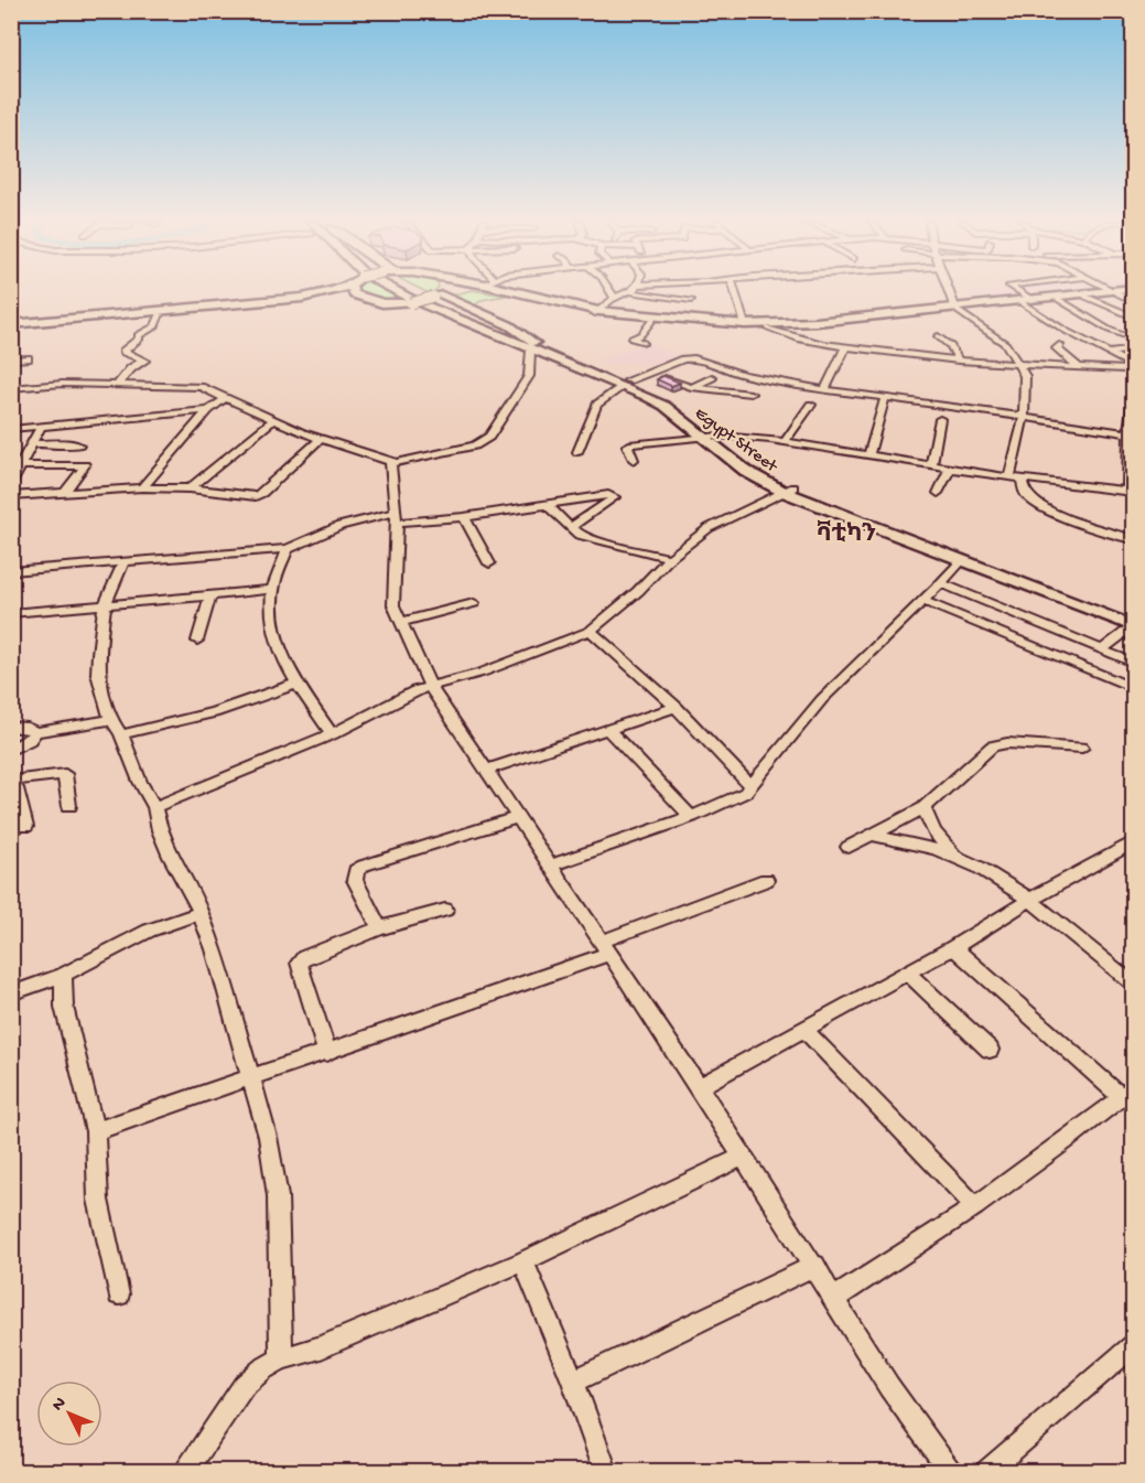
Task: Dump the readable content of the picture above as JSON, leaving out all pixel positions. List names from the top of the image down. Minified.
{"streets":{"main road":["Egypt Street"]},"districts":["ቫቲካን"],"north":"top left"}
